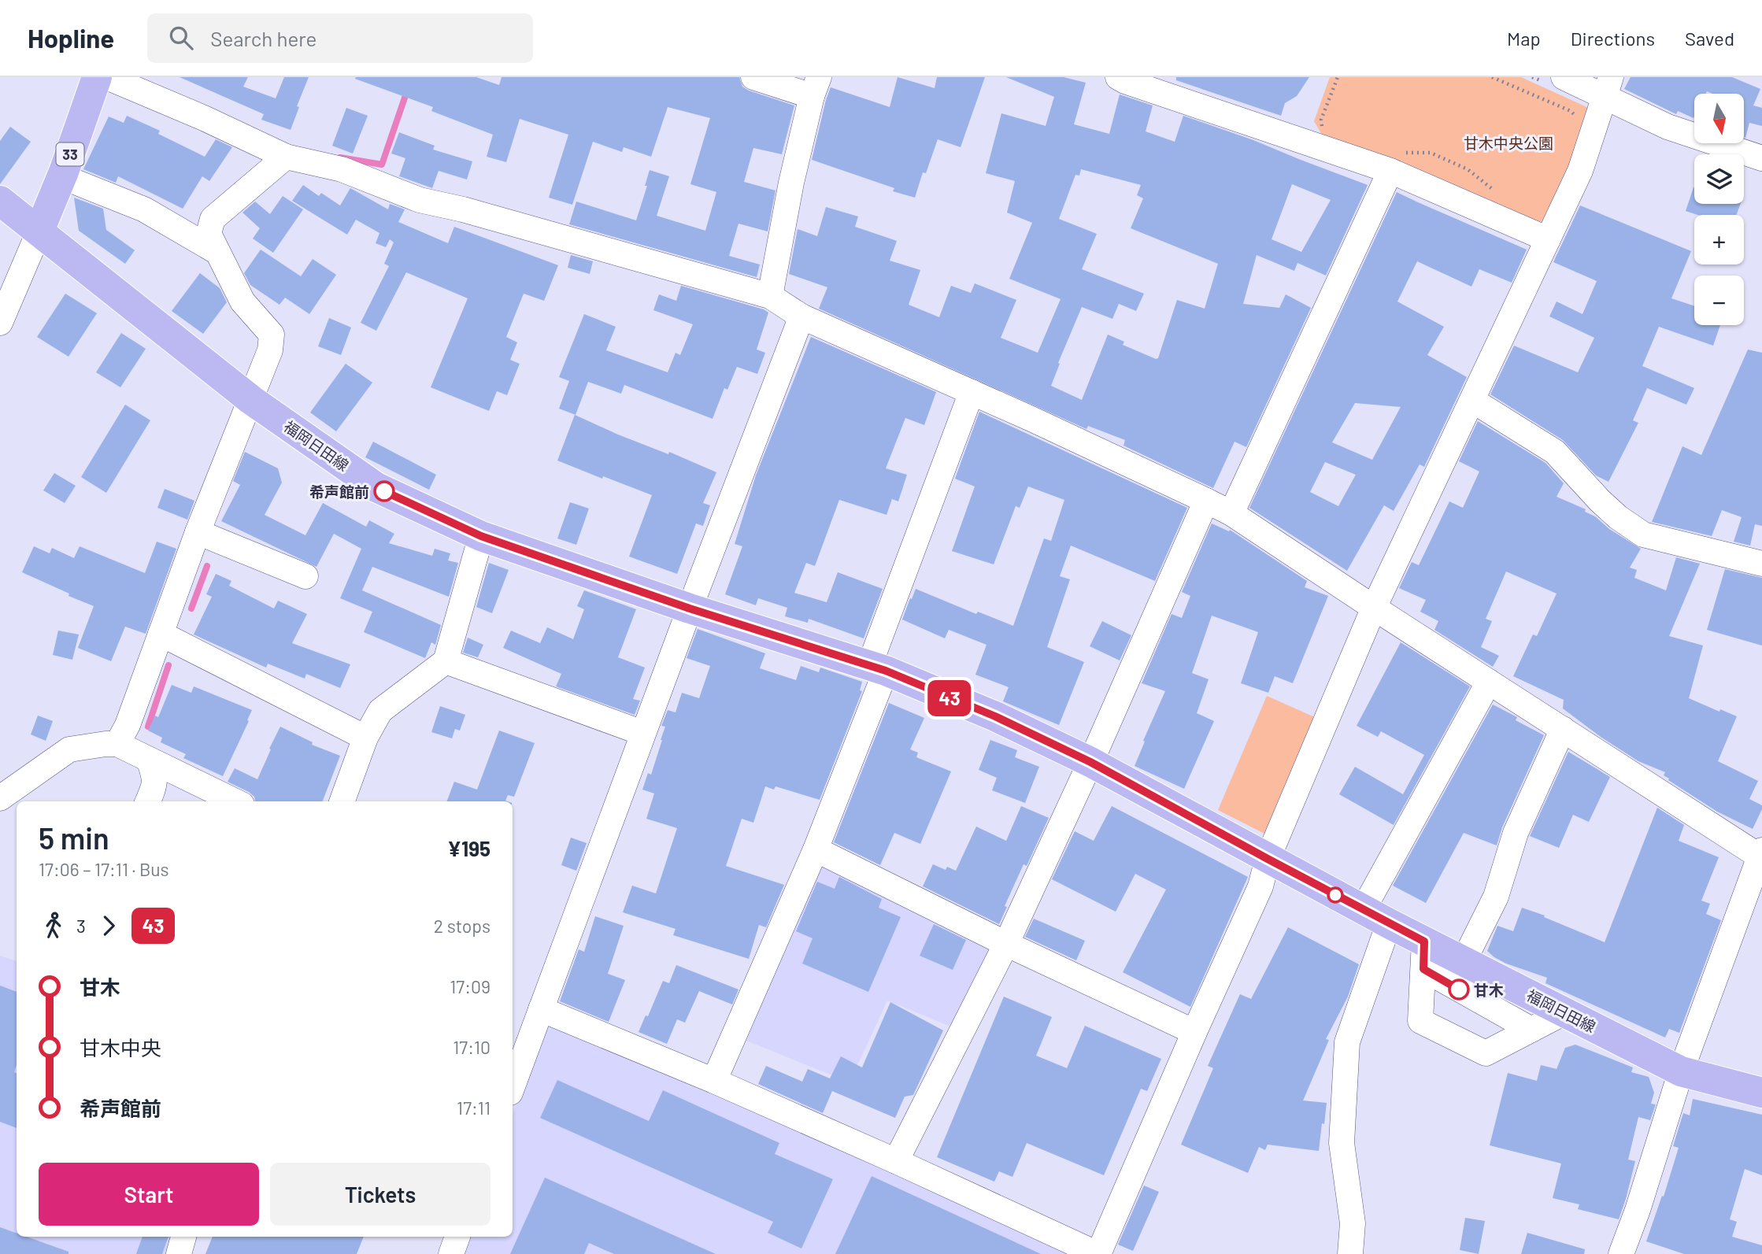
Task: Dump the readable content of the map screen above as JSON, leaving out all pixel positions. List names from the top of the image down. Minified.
{"streets":{"main road":["33","福岡日田線"]},"crossings":[["33","福岡日田線"]],"parks":["甘木中央公園"],"places":["希声館前","甘木"],"lines":["bus line 43"],"north":"bottom","page":{"header":"Hopline","search":"Search here","nav":["Map","Directions","Saved"],"on_map":"43","map_buttons":["+","−"],"heading":["5 min","17:06 – 17:11 · Bus","¥195"],"legs":["3","43","2 stops"],"list":[{"name":"甘木","value":"17:09"},{"name":"甘木中央","value":"17:10"},{"name":"希声館前","value":"17:11"}],"buttons":["Start","Tickets"]}}
